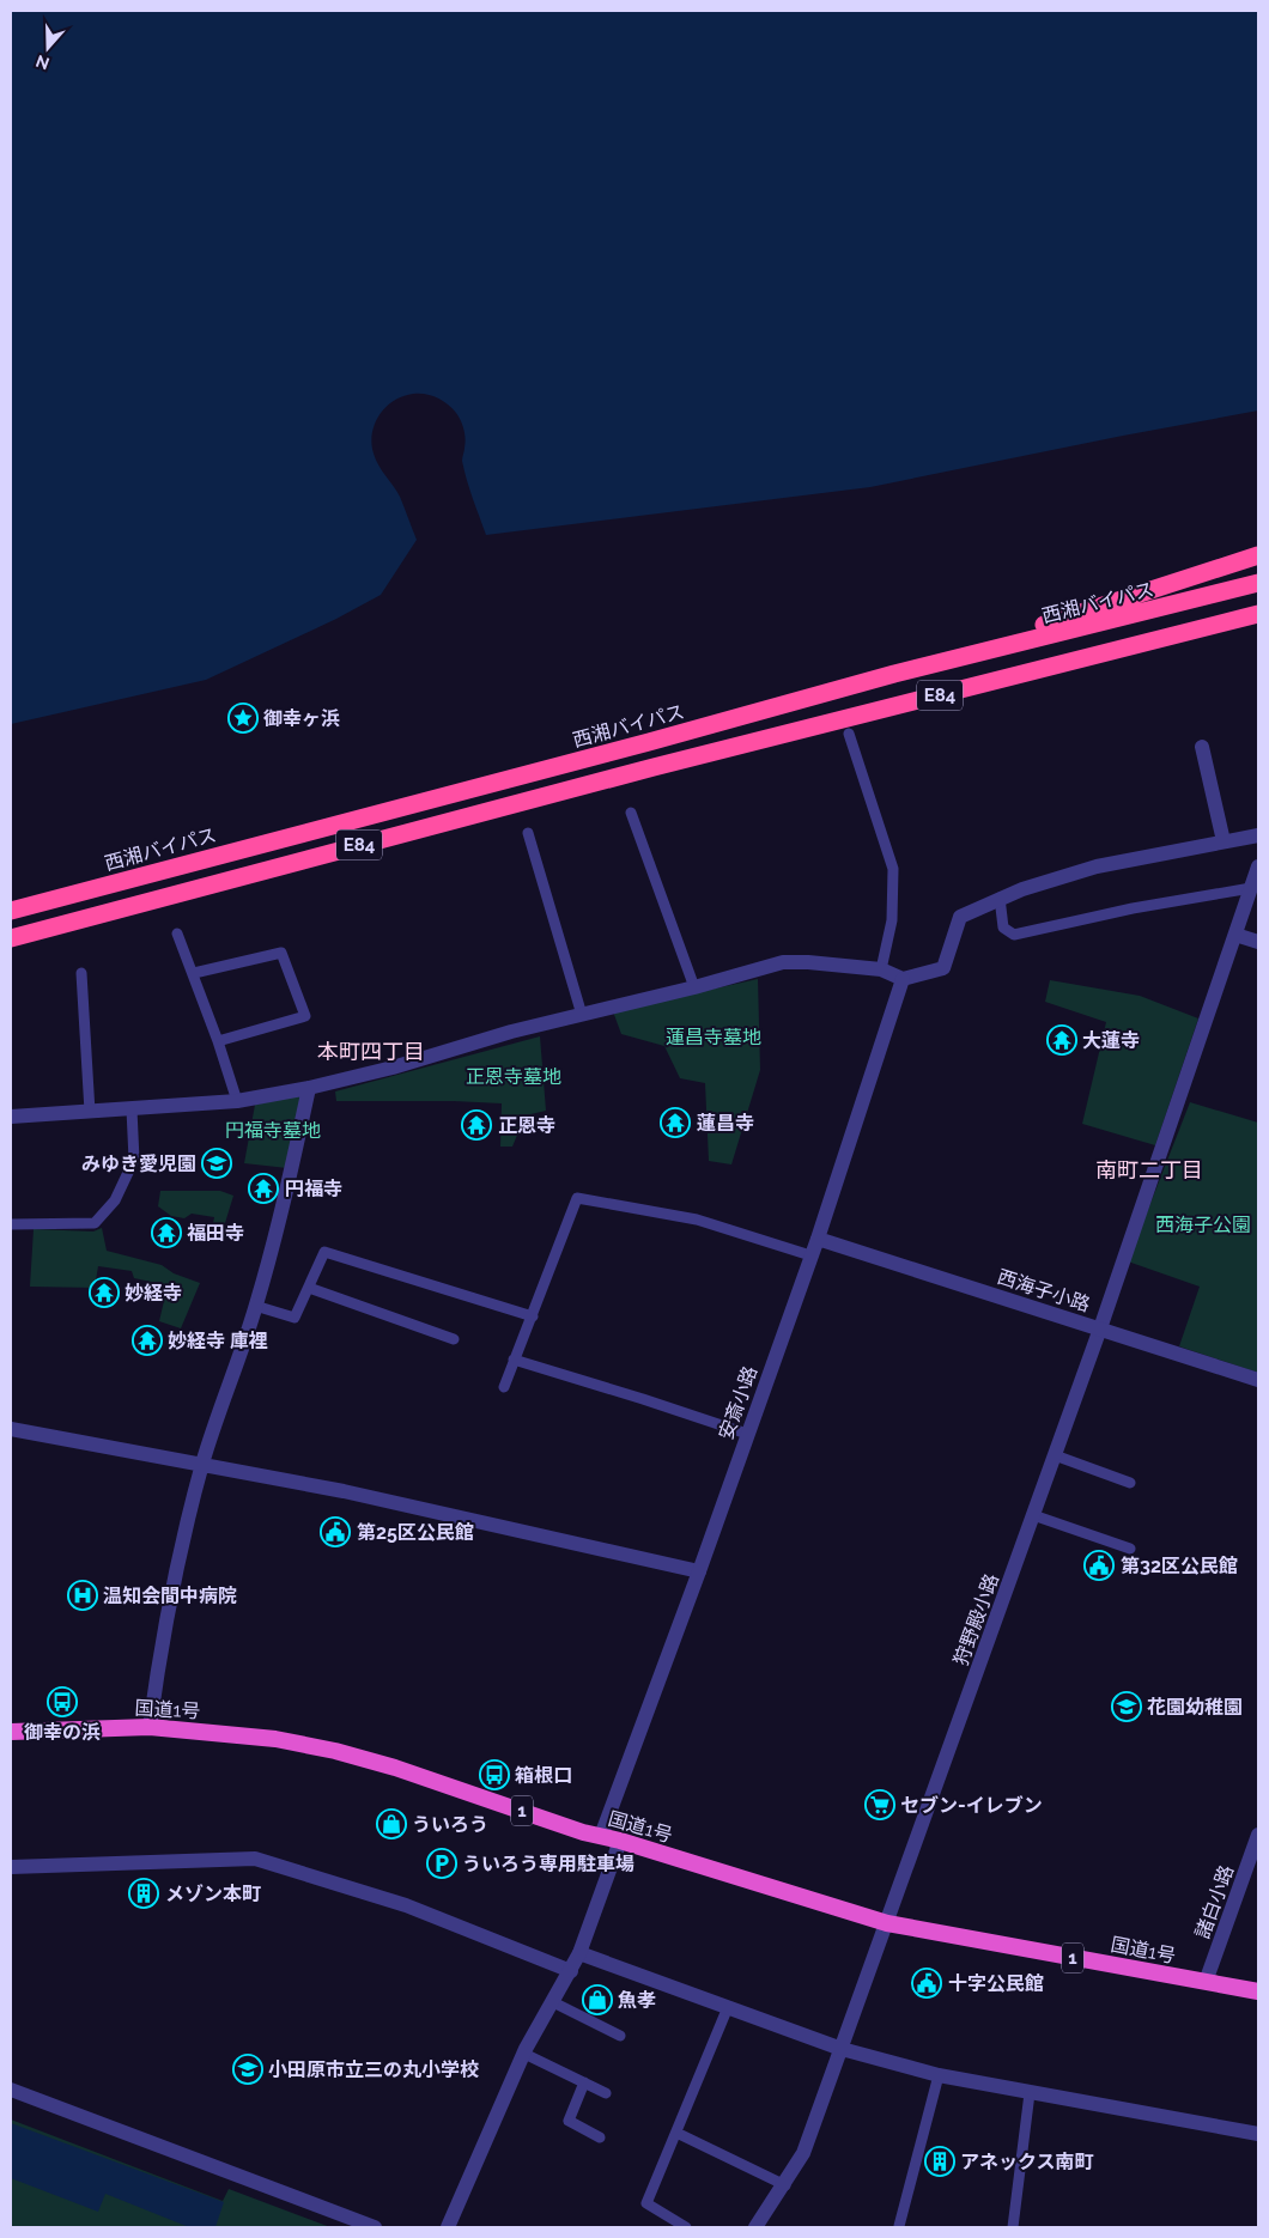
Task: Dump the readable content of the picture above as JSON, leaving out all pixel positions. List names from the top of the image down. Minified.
{"streets":{"highway":["西湘バイパス","E84","国道1号","1"],"street":["西海子小路","安斎小路","狩野殿小路","諸白小路"]},"crossings":[["西湘バイパス","E84"],["西海子小路","安斎小路"],["西海子小路","狩野殿小路"],["安斎小路","国道1号"],["狩野殿小路","国道1号"],["国道1号","諸白小路"]],"districts":["本町四丁目","南町二丁目"],"parks":["蓮昌寺墓地","正恩寺墓地","円福寺墓地","西海子公園"],"places":{"place":["御幸ヶ浜"],"temple":["大蓮寺","蓮昌寺","正恩寺","円福寺","福田寺","妙経寺","妙経寺 庫裡"],"school or university":["みゆき愛児園","花園幼稚園","小田原市立三の丸小学校"],"public building":["第25区公民館","第32区公民館","十字公民館"],"hospital":["温知会間中病院"],"bus stop":["御幸の浜","箱根口"],"supermarket":["セブン-イレブン"],"shop":["ういろう","魚孝"],"parking":["ういろう専用駐車場"],"building":["メゾン本町","アネックス南町"]},"north":"bottom"}
